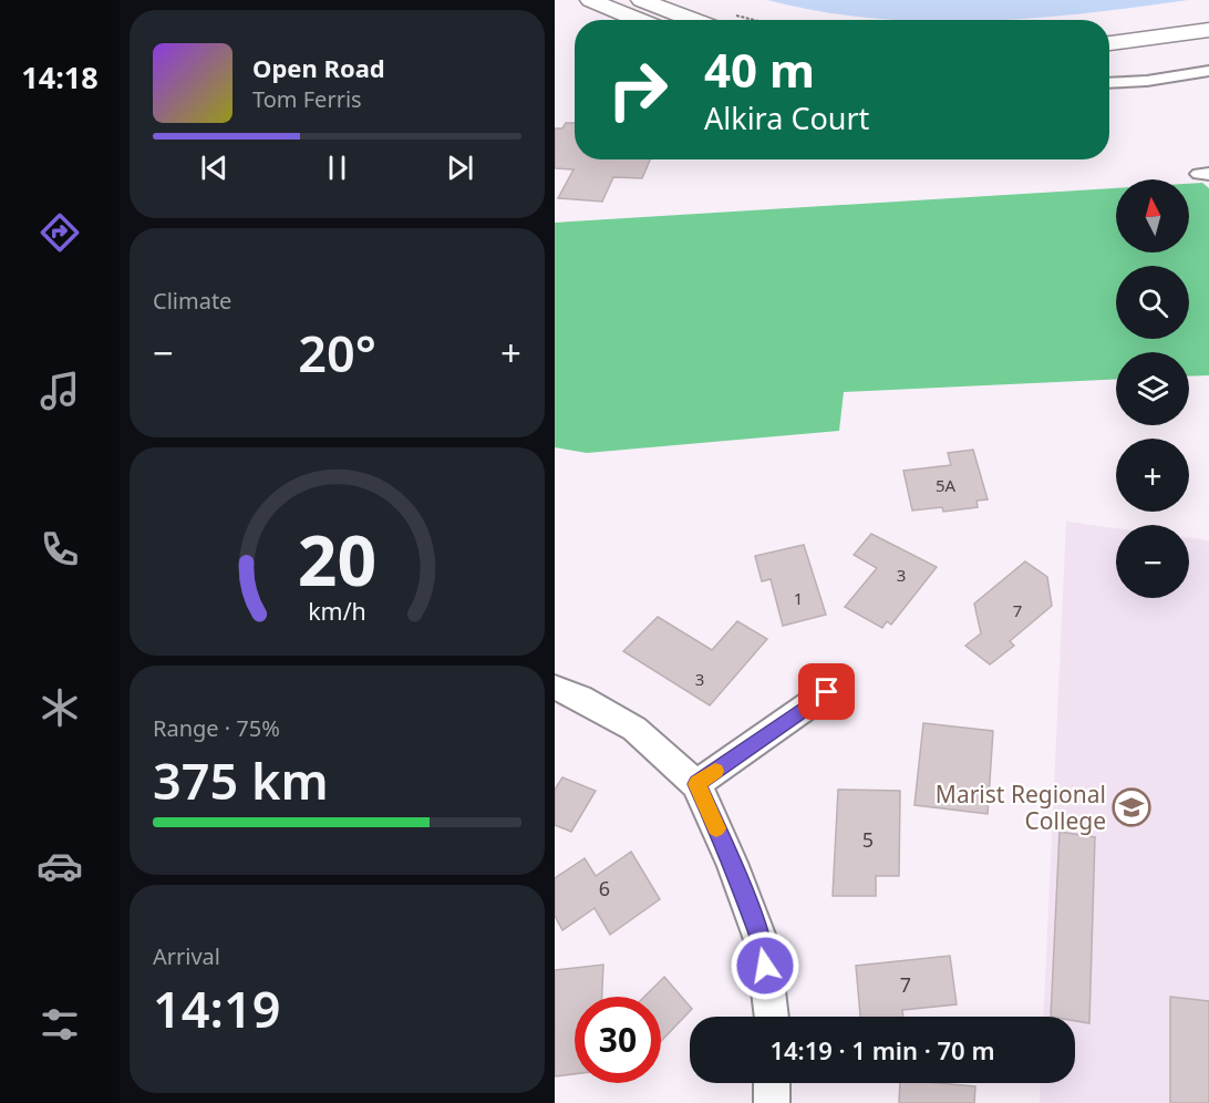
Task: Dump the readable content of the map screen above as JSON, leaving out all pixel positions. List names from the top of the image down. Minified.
{"places":{"school or university":["Marist Regional College"]},"house_numbers":["5A","3","1","7","3","5","6","7"],"north":"top","page":{"tabs":"14:18","turn":["40 m","Alkira Court"],"song":["Open Road","Tom Ferris"],"map_buttons":["+","−"],"tile":["Climate",["Range · 75%","375 km"],["Arrival","14:19"]],"heat":["−","20°","+"],"limit":"30","trip":"14:19 · 1 min · 70 m","gauge":["20","km/h"]}}
